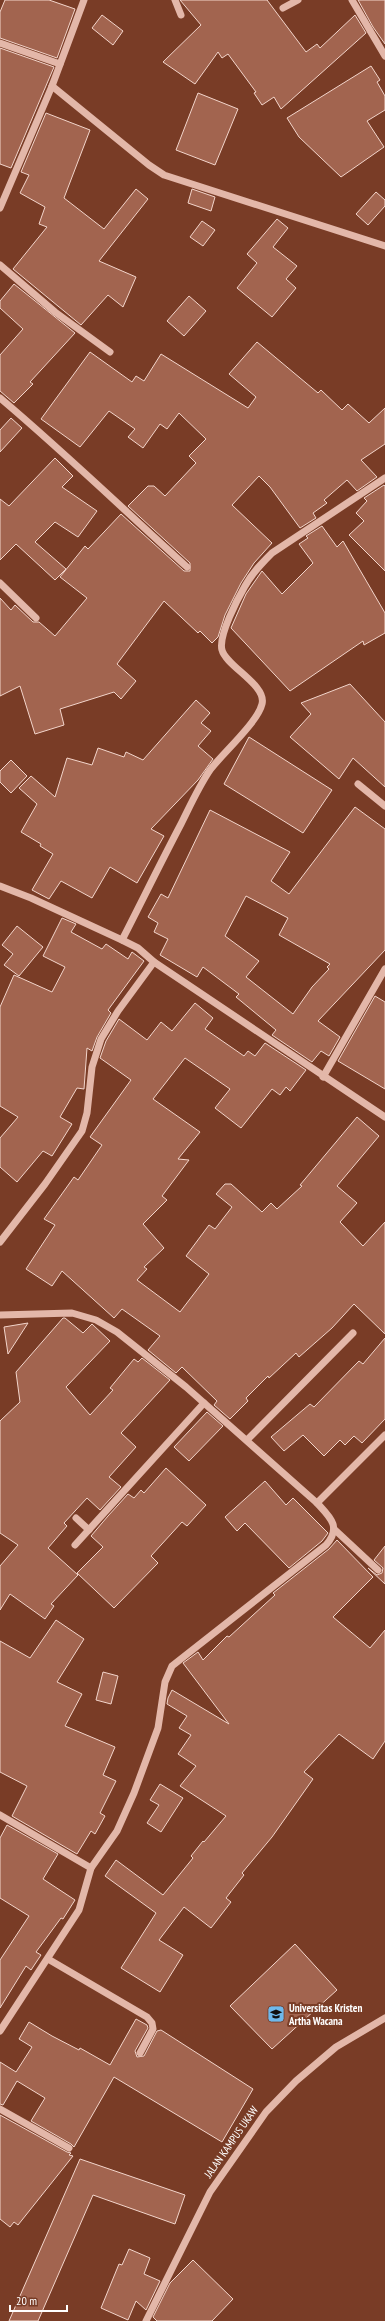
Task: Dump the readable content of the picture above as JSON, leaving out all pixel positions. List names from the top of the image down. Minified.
{"streets":{"street":["JALAN KAMPUS UKAW"]},"places":{"school or university":["Universitas Kristen Artha Wacana"]},"scale_bar":"20 m"}
